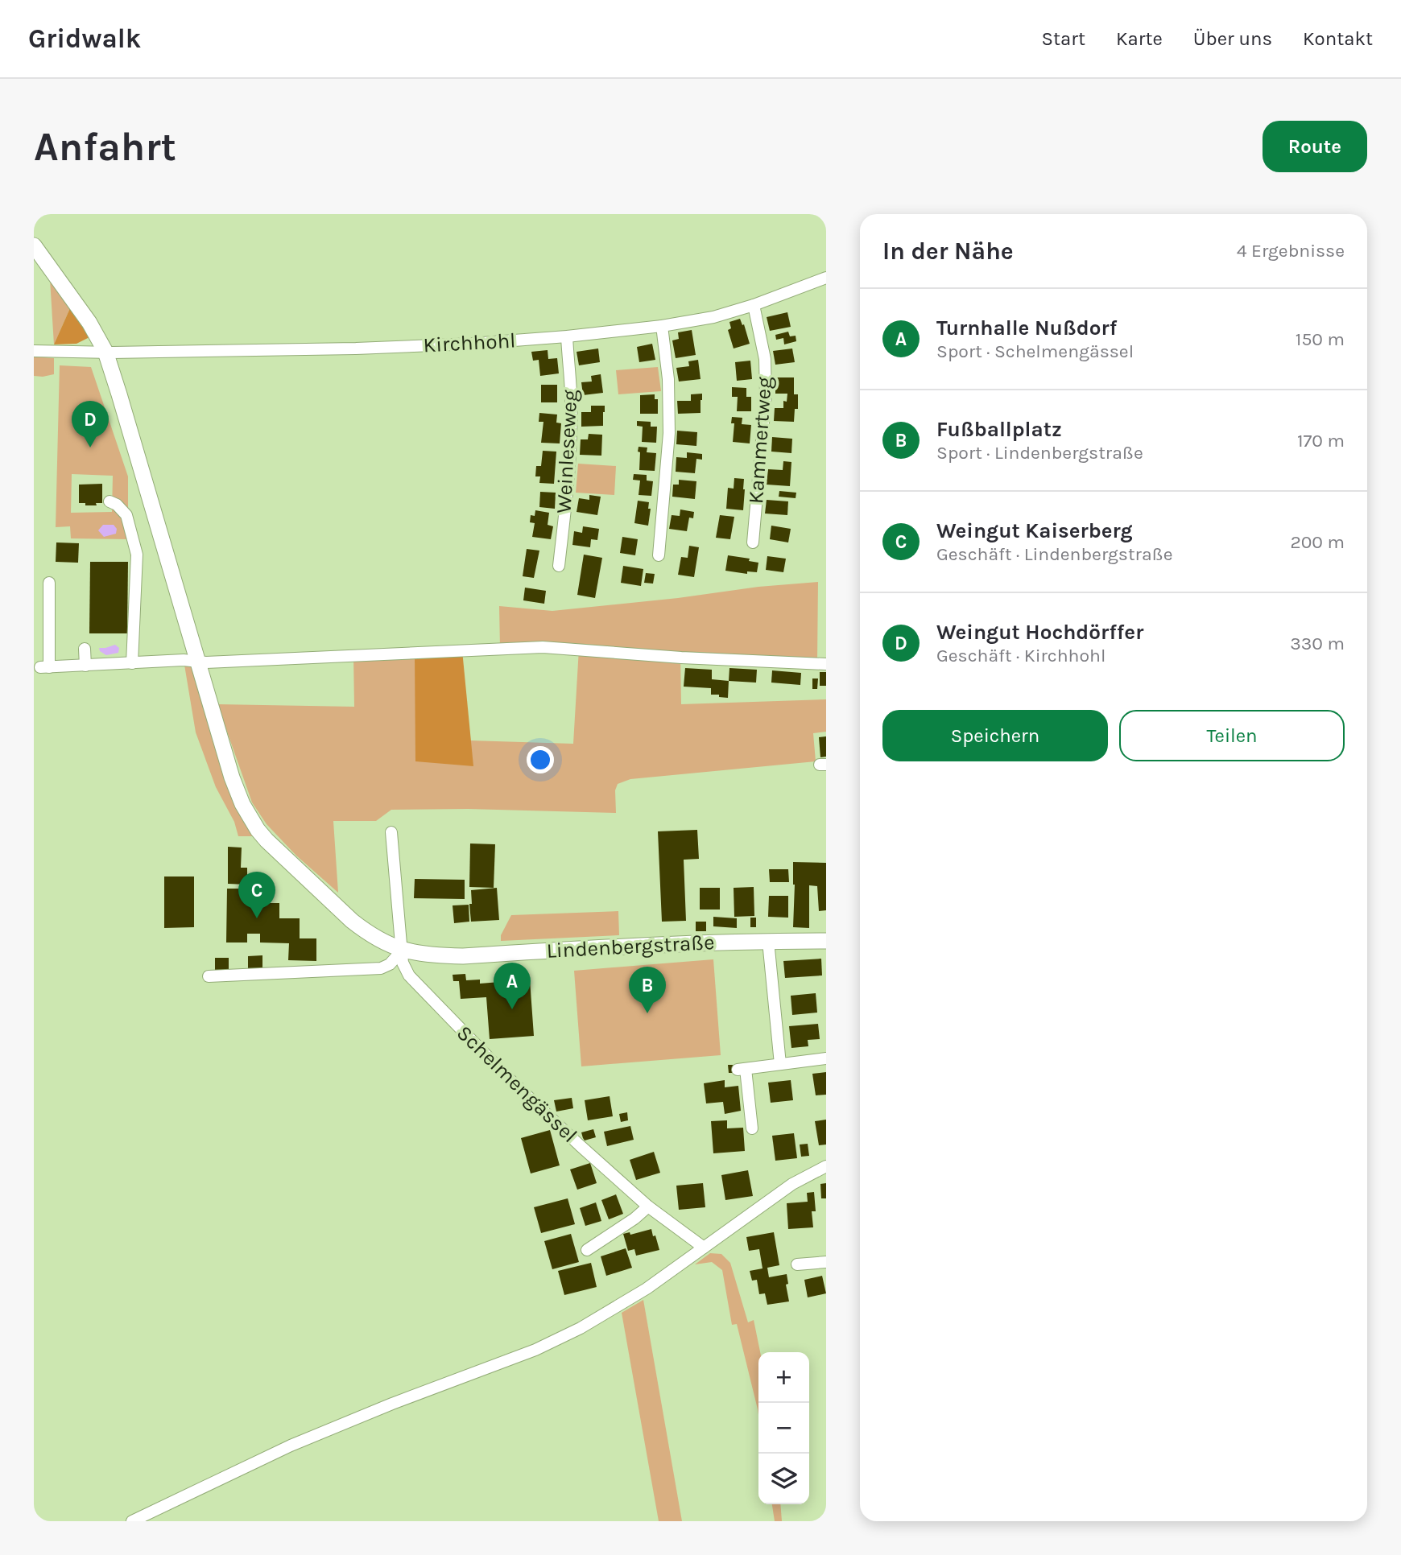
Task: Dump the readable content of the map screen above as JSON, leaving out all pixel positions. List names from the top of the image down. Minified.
{"streets":{"main road":["Lindenbergstraße"],"street":["Kirchhohl","Kammertweg","Weinleseweg","Schelmengässel"]},"crossings":[["Kirchhohl","Kammertweg"],["Kirchhohl","Weinleseweg"],["Kirchhohl","Lindenbergstraße"],["Lindenbergstraße","Schelmengässel"]],"page":{"header":"Gridwalk","nav":["Start","Karte","Über uns","Kontakt"],"buttons":["Route",["Speichern","Teilen"]],"title":"Anfahrt","heading":["In der Nähe","4 Ergebnisse"],"list":[{"mark":"A","name":"Turnhalle Nußdorf","note":"Sport · Schelmengässel","value":"150 m"},{"mark":"B","name":"Fußballplatz","note":"Sport · Lindenbergstraße","value":"170 m"},{"mark":"C","name":"Weingut Kaiserberg","note":"Geschäft · Lindenbergstraße","value":"200 m"},{"mark":"D","name":"Weingut Hochdörffer","note":"Geschäft · Kirchhohl","value":"330 m"}],"pins":["D","C","A","B"],"map_buttons":["+","−"]}}
